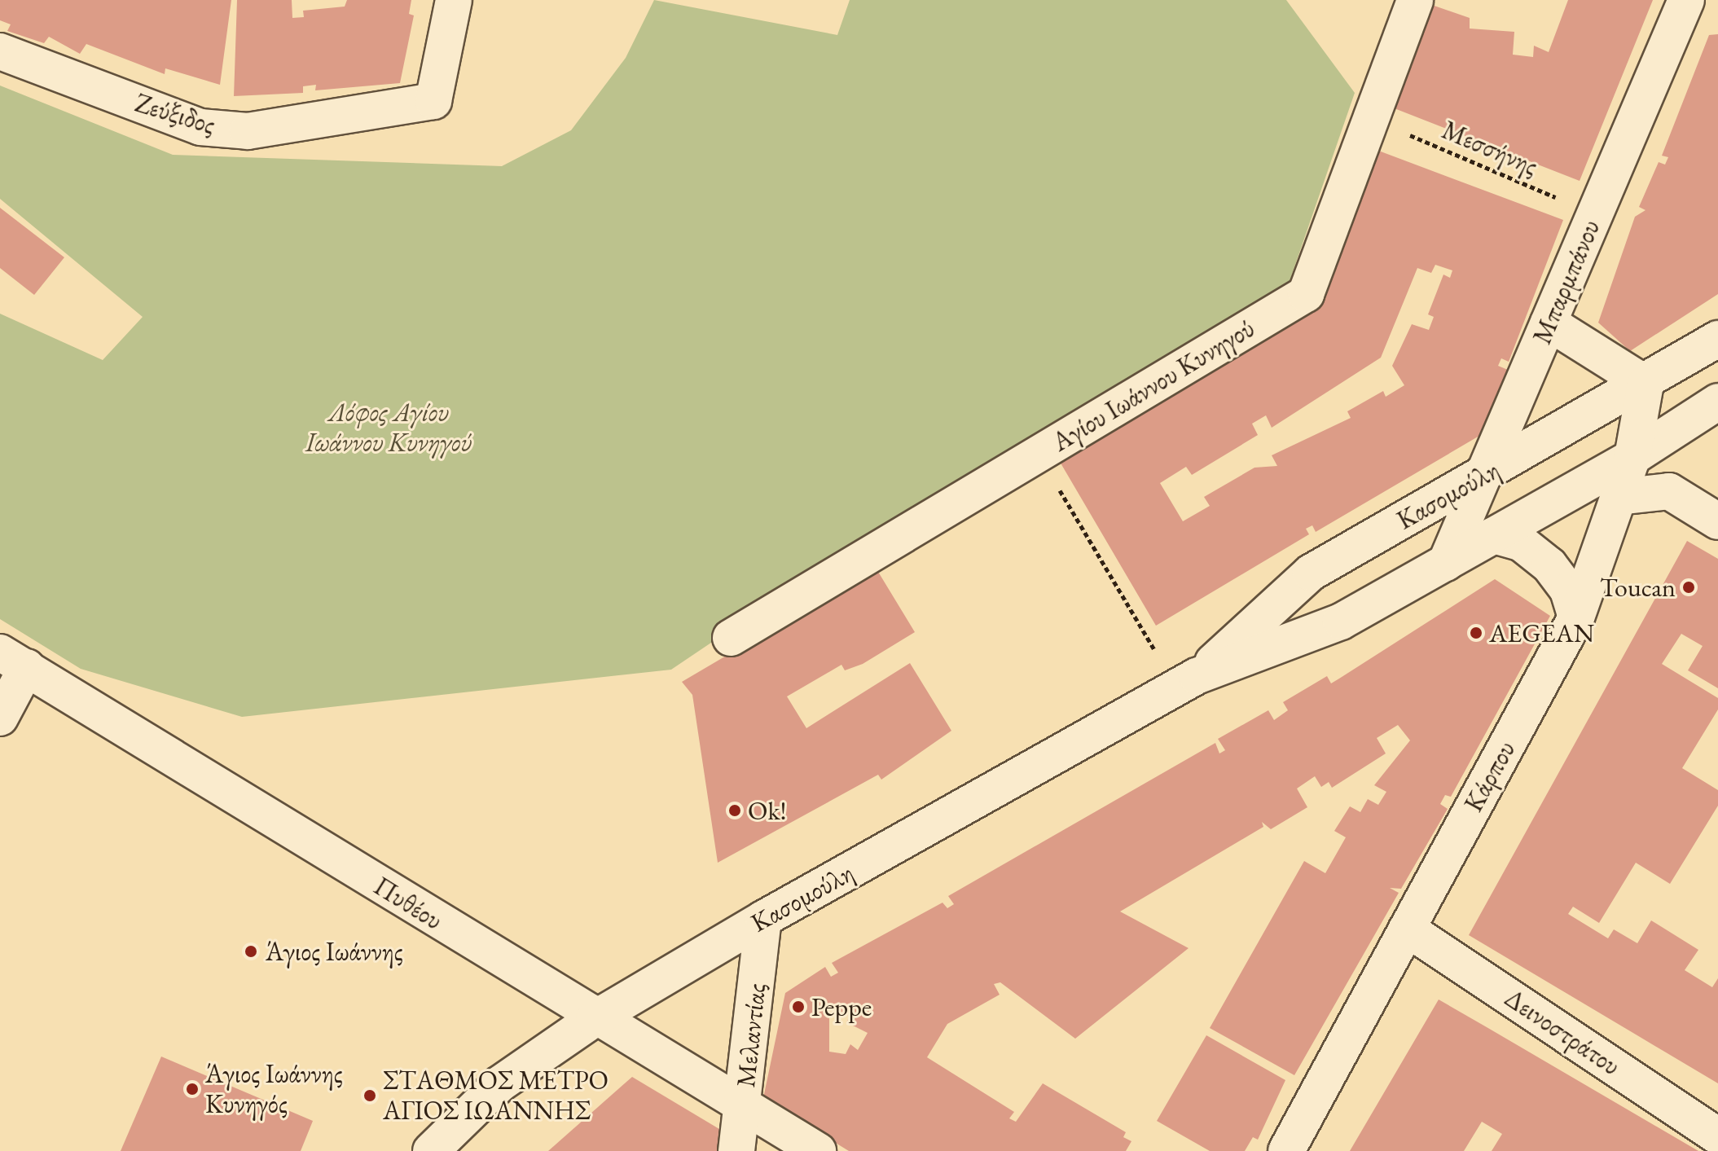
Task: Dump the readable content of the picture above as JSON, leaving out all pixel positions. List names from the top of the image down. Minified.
{"streets":{"street":["Ζεύξιδος","Μπαρμπάνου","Αγίου Ιωάννου Κυνηγού","Κασομούλη","Κάρπου","Πυθέου","Δεινοστράτου","Μελαντίας"],"path":["Μεσσήνης"]},"crossings":[["Μεσσήνης","Μπαρμπάνου"],["Μεσσήνης","Αγίου Ιωάννου Κυνηγού"],["Μπαρμπάνου","Κασομούλη"],["Κασομούλη","Κάρπου"],["Κασομούλη","Πυθέου"],["Κασομούλη","Μελαντίας"],["Κάρπου","Δεινοστράτου"],["Πυθέου","Μελαντίας"]],"parks":["Λόφος Αγίου Ιωάννου Κυνηγού"],"places":["Toucan","AEGEAN","Ok!","Άγιος Ιωάννης","Peppe","Άγιος Ιωάννης Κυνηγός","ΣΤΑΘΜΟΣ ΜΕΤΡΟ ΑΓΙΟΣ ΙΩΑΝΝΗΣ"]}
